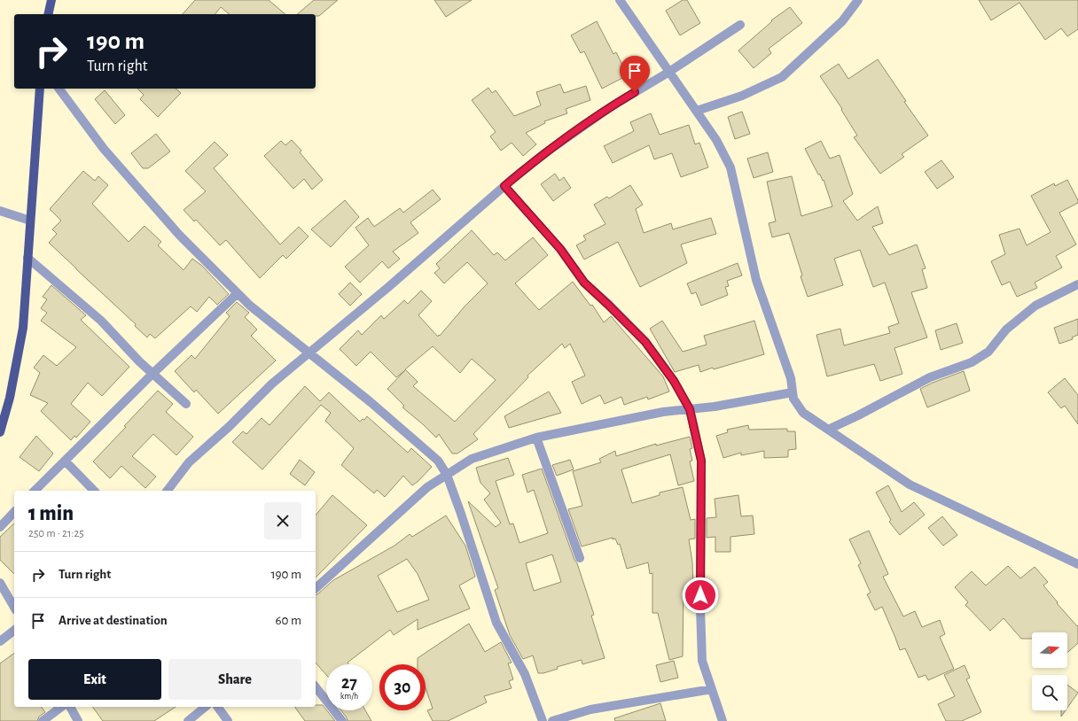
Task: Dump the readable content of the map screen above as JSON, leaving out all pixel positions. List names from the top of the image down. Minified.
{"north":"right","page":{"turn":["190 m","Turn right"],"heading":["1 min","250 m · 21:25"],"list":[{"name":"Turn right","value":"190 m"},{"name":"Arrive at destination","value":"60 m"}],"buttons":["Exit","Share"],"speed":"27 km/h","limit":"30"}}
